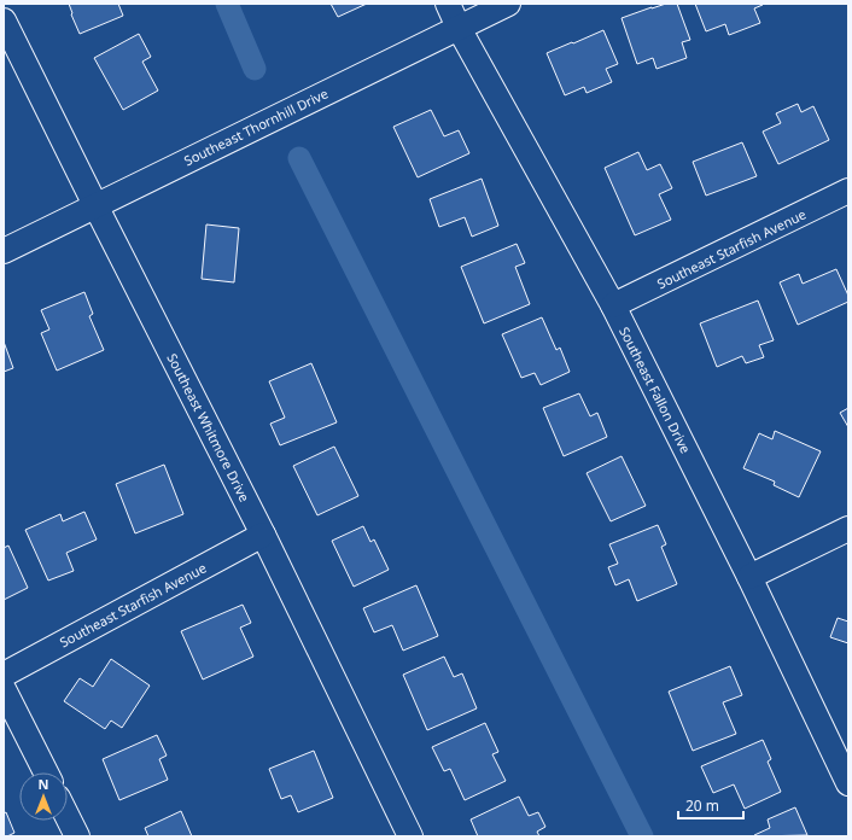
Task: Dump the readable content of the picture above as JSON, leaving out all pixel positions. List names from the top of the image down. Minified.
{"streets":{"street":["Southeast Thornhill Drive","Southeast Starfish Avenue","Southeast Fallon Drive","Southeast Whitmore Drive"]},"crossings":[["Southeast Thornhill Drive","Southeast Fallon Drive"],["Southeast Thornhill Drive","Southeast Whitmore Drive"],["Southeast Starfish Avenue","Southeast Fallon Drive"],["Southeast Starfish Avenue","Southeast Whitmore Drive"]],"scale_bar":"20 m","north":"top"}
